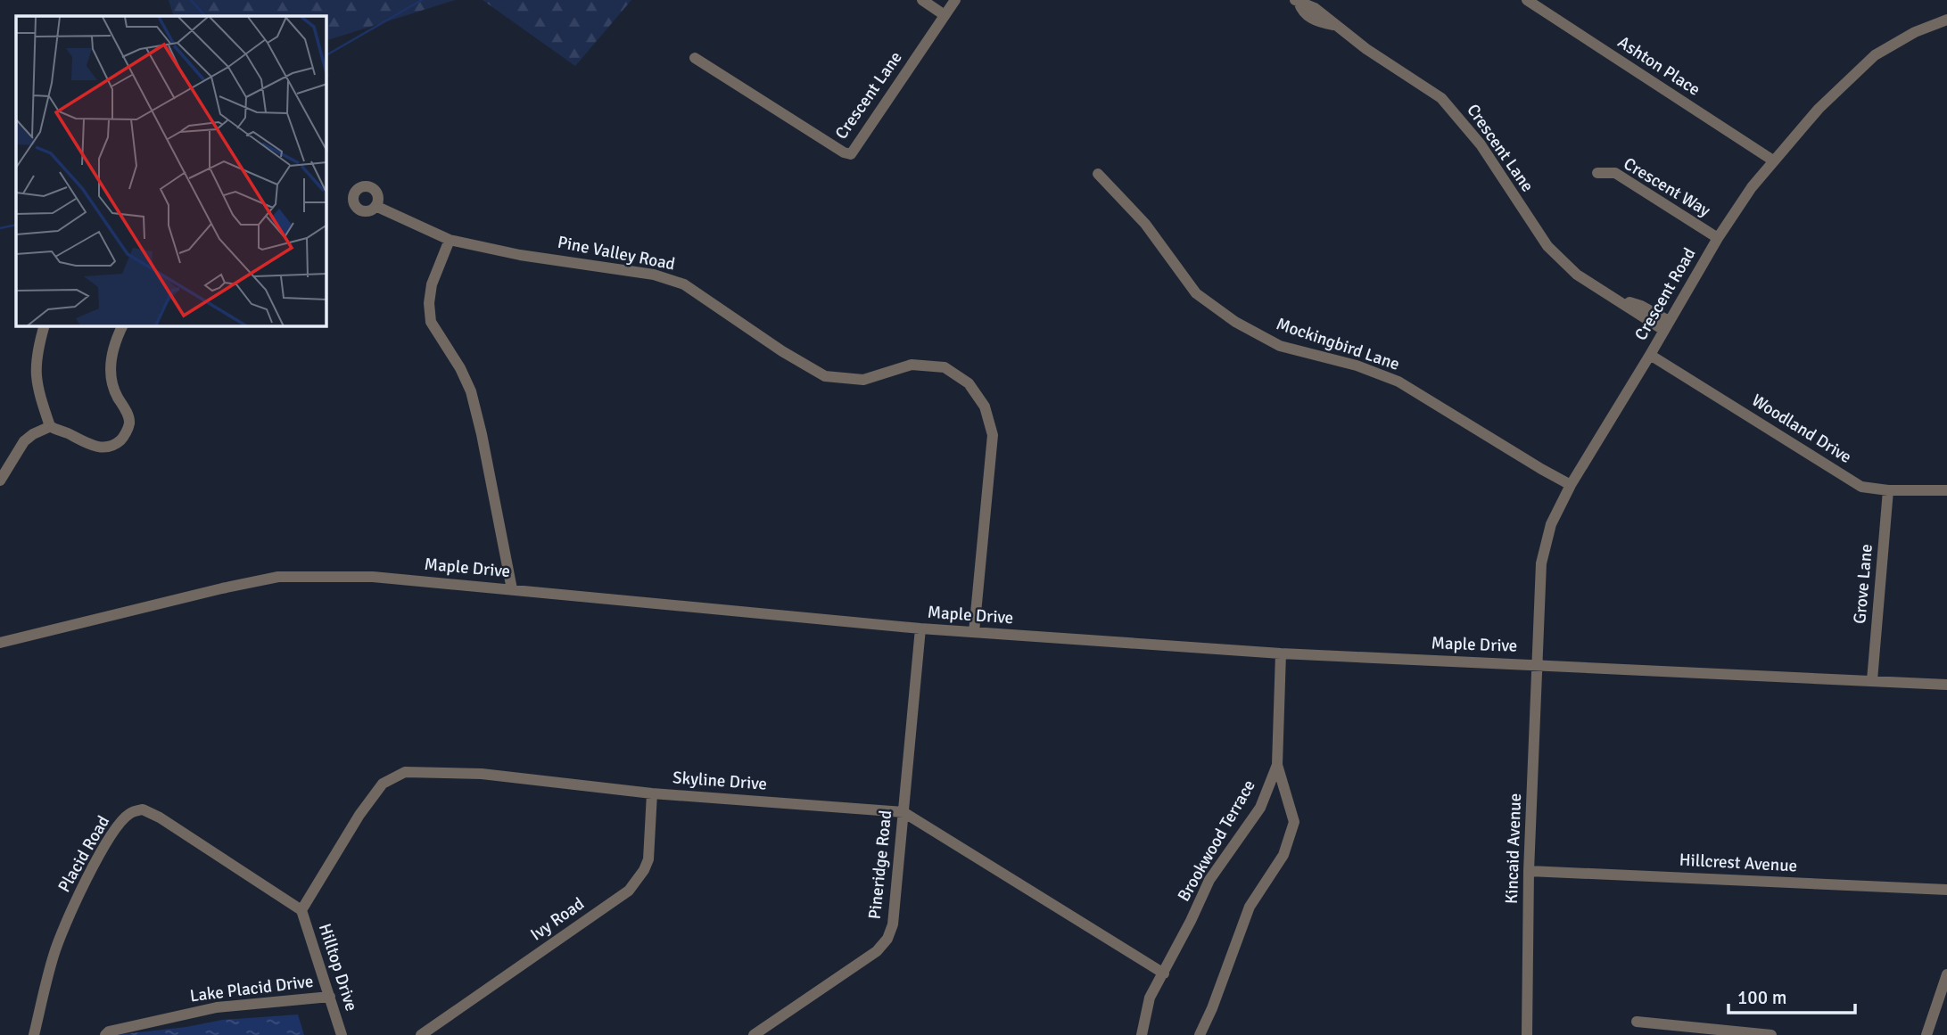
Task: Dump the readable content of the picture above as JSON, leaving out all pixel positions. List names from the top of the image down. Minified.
{"streets":{"street":["Ashton Place","Crescent Lane","Crescent Way","Pine Valley Road","Crescent Road","Mockingbird Lane","Woodland Drive","Maple Drive","Grove Lane","Skyline Drive","Brookwood Terrace","Kincaid Avenue","Placid Road","Hillcrest Avenue","Pineridge Road","Ivy Road","Hilltop Drive","Lake Placid Drive"]},"crossings":[["Ashton Place","Crescent Road"],["Crescent Lane","Crescent Road"],["Crescent Way","Crescent Road"],["Pine Valley Road","Maple Drive"],["Crescent Road","Mockingbird Lane"],["Crescent Road","Woodland Drive"],["Crescent Road","Maple Drive"],["Crescent Road","Kincaid Avenue"],["Woodland Drive","Grove Lane"],["Maple Drive","Grove Lane"],["Maple Drive","Brookwood Terrace"],["Maple Drive","Kincaid Avenue"],["Maple Drive","Pineridge Road"],["Skyline Drive","Brookwood Terrace"],["Skyline Drive","Placid Road"],["Skyline Drive","Pineridge Road"],["Skyline Drive","Ivy Road"],["Skyline Drive","Hilltop Drive"],["Kincaid Avenue","Hillcrest Avenue"],["Placid Road","Hilltop Drive"],["Hilltop Drive","Lake Placid Drive"]],"scale_bar":"100 m"}
